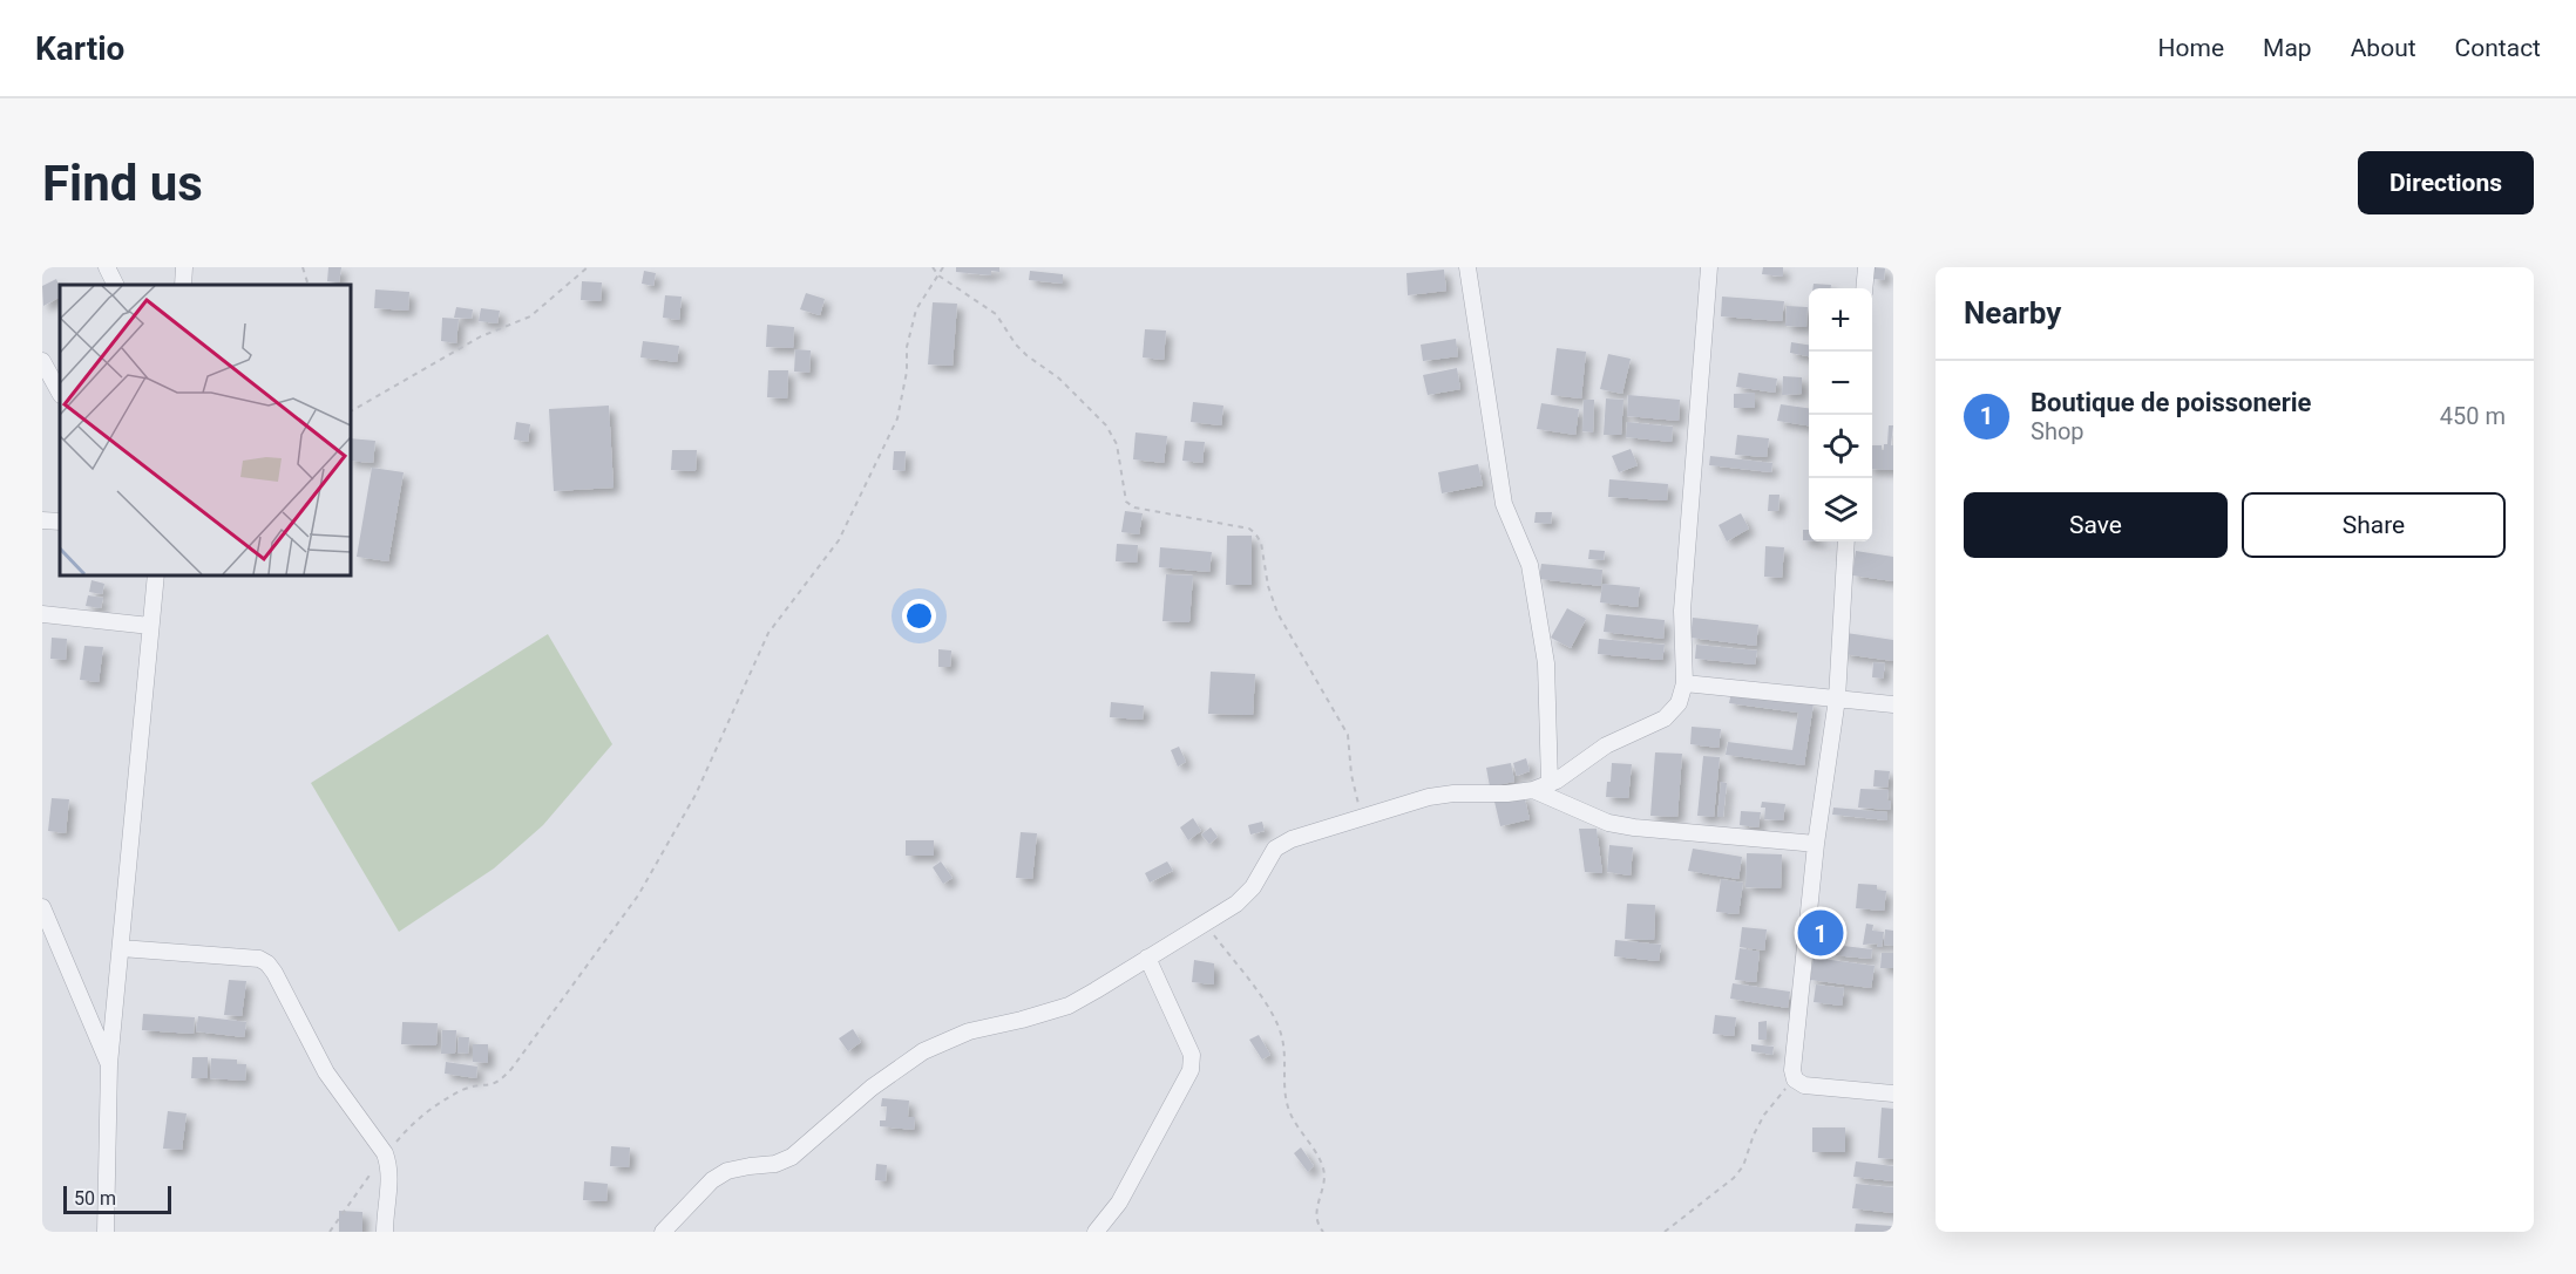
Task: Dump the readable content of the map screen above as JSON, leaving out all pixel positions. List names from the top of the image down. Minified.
{"scale_bar":"50 m","page":{"header":"Kartio","nav":["Home","Map","About","Contact"],"buttons":["Directions",["Save","Share"]],"title":"Find us","heading":"Nearby","map_buttons":["+","−"],"list":[{"mark":"1","name":"Boutique de poissonerie","note":"Shop","value":"450 m"}],"pins":"1","scale":"50 m"}}
